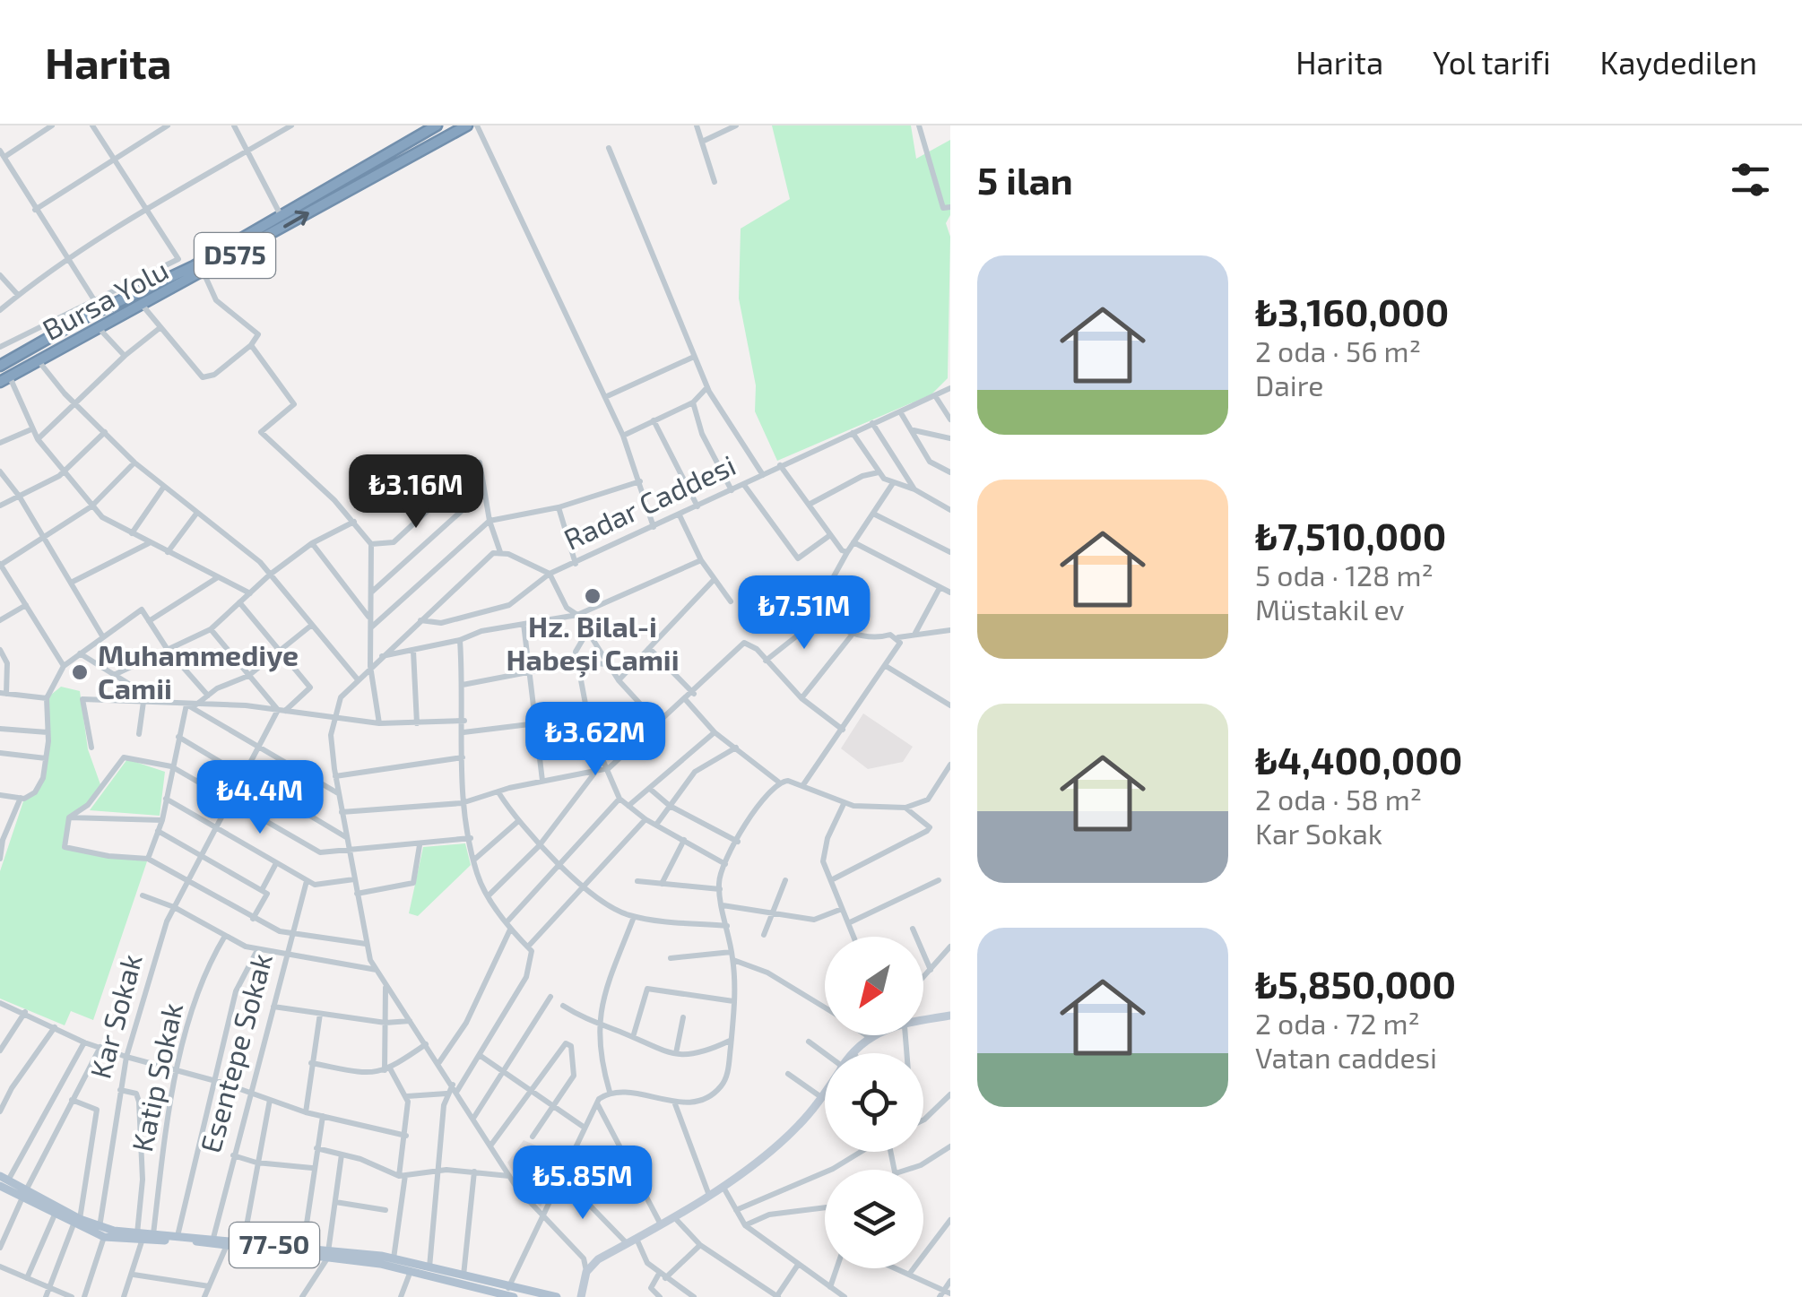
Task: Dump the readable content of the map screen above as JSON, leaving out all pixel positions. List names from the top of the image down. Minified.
{"streets":{"highway":["D575","Bursa Yolu"],"main road":["77-50"],"street":["Radar Caddesi","Kar Sokak","Esentepe Sokak","Katip Sokak"]},"crossings":[["Kar Sokak","77-50"],["Esentepe Sokak","77-50"],["Katip Sokak","77-50"]],"places":["Hz. Bilal-i Habeşi Camii","Muhammediye Camii"],"north":"bottom left","page":{"header":"Harita","nav":["Harita","Yol tarifi","Kaydedilen"],"heading":"5 ilan","list":[{"name":"₺3,160,000","note":"2 oda · 56 m² · Daire"},{"name":"₺7,510,000","note":"5 oda · 128 m² · Müstakil ev"},{"name":"₺4,400,000","note":"2 oda · 58 m² · Kar Sokak"},{"name":"₺5,850,000","note":"2 oda · 72 m² · Vatan caddesi"}],"price":["₺3.16M","₺7.51M","₺3.62M","₺4.4M","₺5.85M"]}}
